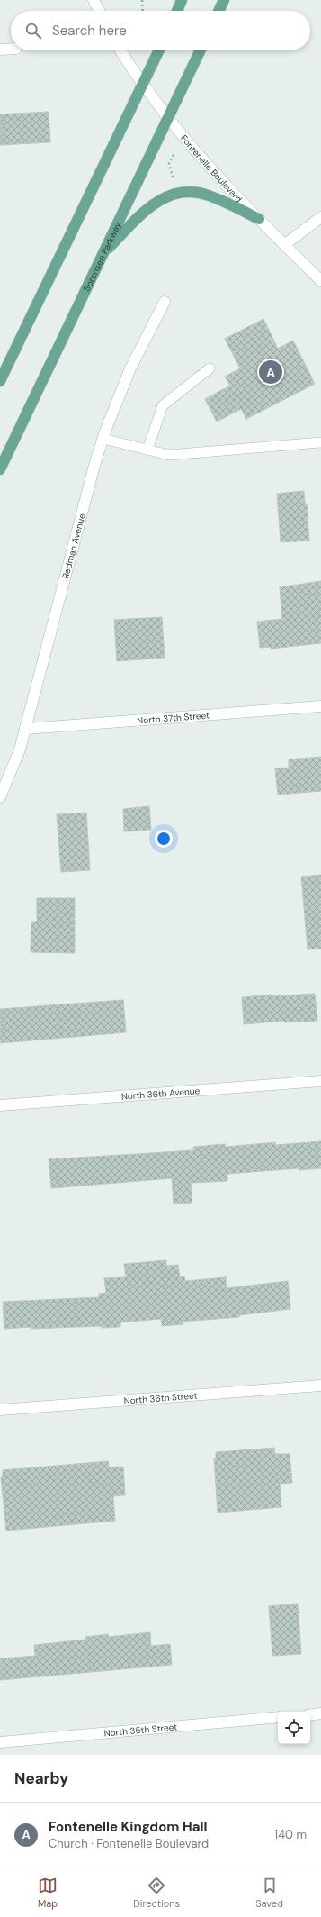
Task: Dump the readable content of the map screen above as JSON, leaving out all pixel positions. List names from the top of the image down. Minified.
{"streets":{"main road":["Sorensen Parkway"],"street":["Fontenelle Boulevard","Redman Avenue","North 37th Street","North 36th Avenue","North 36th Street","North 35th Street"]},"crossings":[["Fontenelle Boulevard","Sorensen Parkway"],["Redman Avenue","North 37th Street"]],"page":{"search":"Search here","pins":"A","heading":"Nearby","list":[{"mark":"A","name":"Fontenelle Kingdom Hall","note":"Church · Fontenelle Boulevard","value":"140 m"}],"nav":["Map","Directions","Saved"]}}
